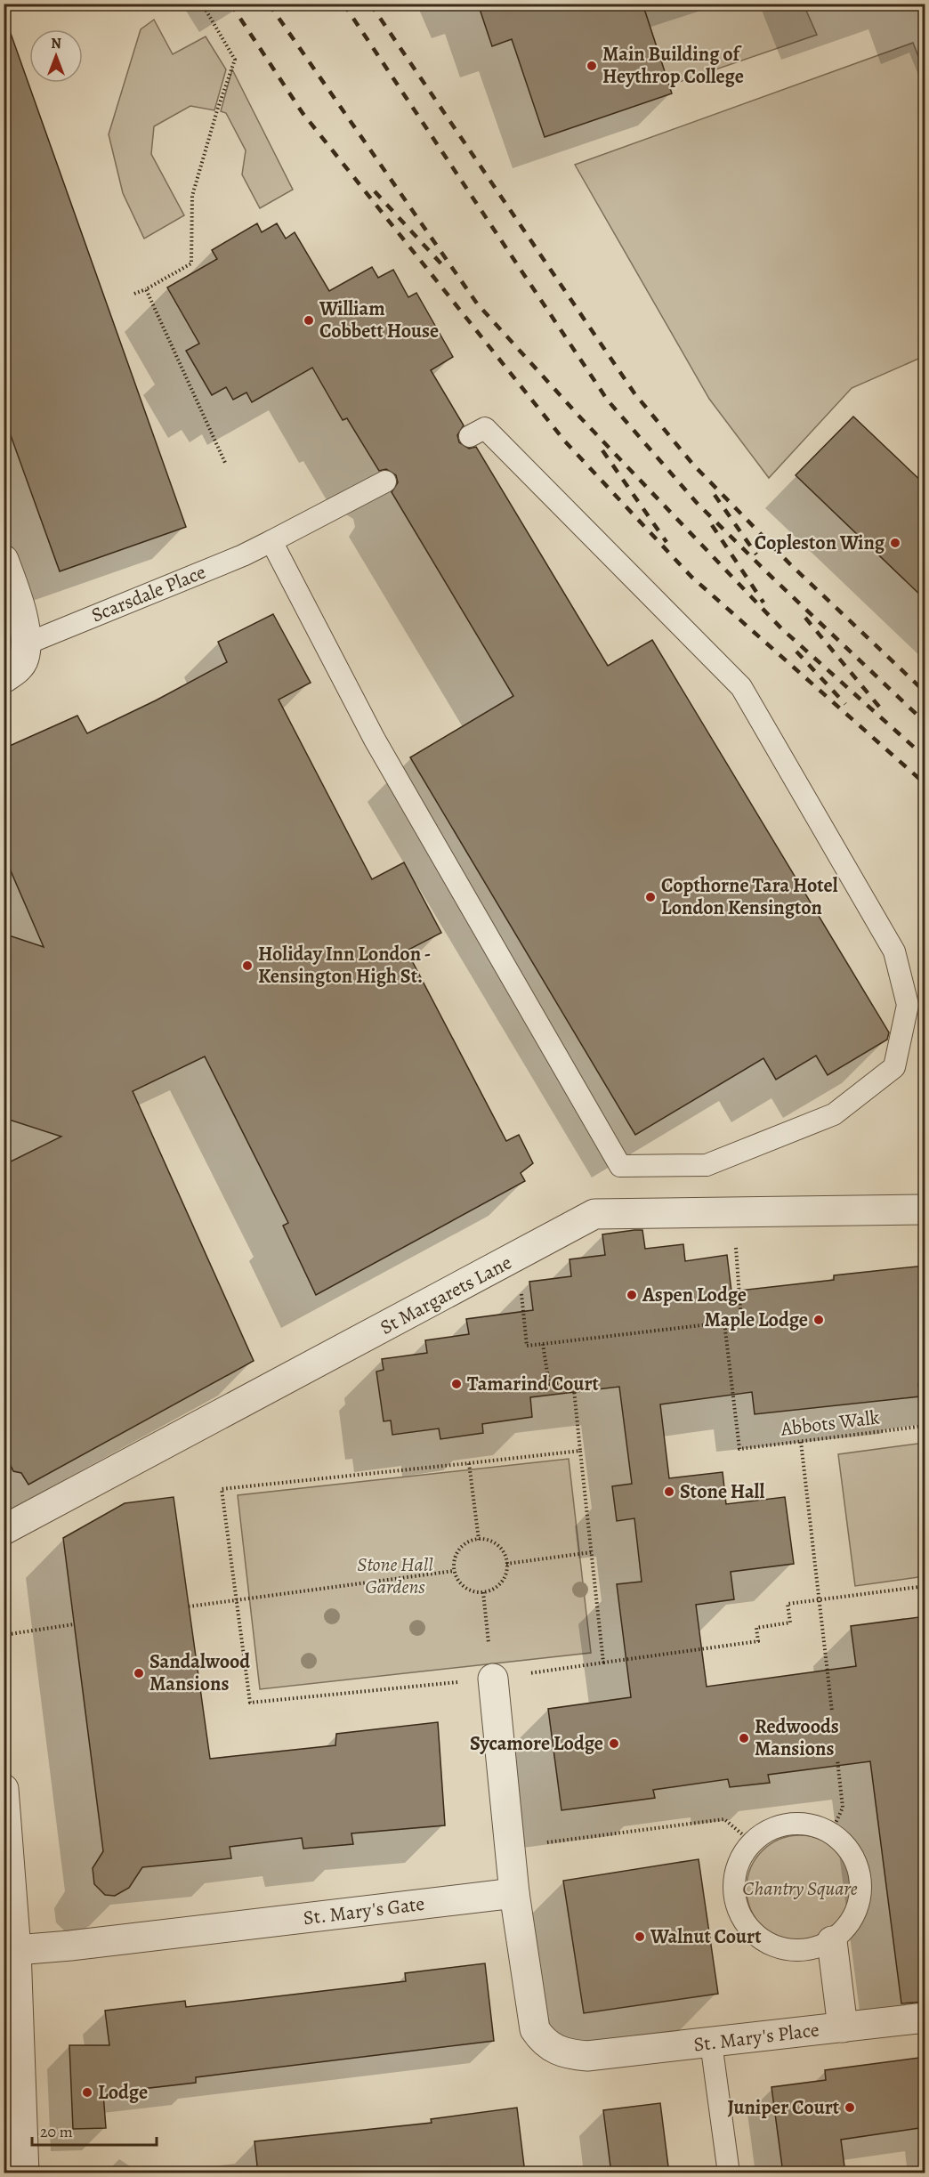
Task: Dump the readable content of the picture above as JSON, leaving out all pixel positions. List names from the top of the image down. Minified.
{"streets":{"street":["St Margarets Lane","St. Mary's Gate","St. Mary's Place"],"lane":["Scarsdale Place"],"path":["Abbots Walk"]},"crossings":[["St. Mary's Gate","St. Mary's Place"]],"parks":["Stone Hall Gardens","Chantry Square"],"places":["Main Building of Heythrop College","William Cobbett House","Copleston Wing","Copthorne Tara Hotel London Kensington","Holiday Inn London - Kensington High St.","Aspen Lodge","Maple Lodge","Tamarind Court","Stone Hall","Sandalwood Mansions","Redwoods Mansions","Sycamore Lodge","Walnut Court","Lodge","Juniper Court"],"scale_bar":"20 m","north":"top"}
